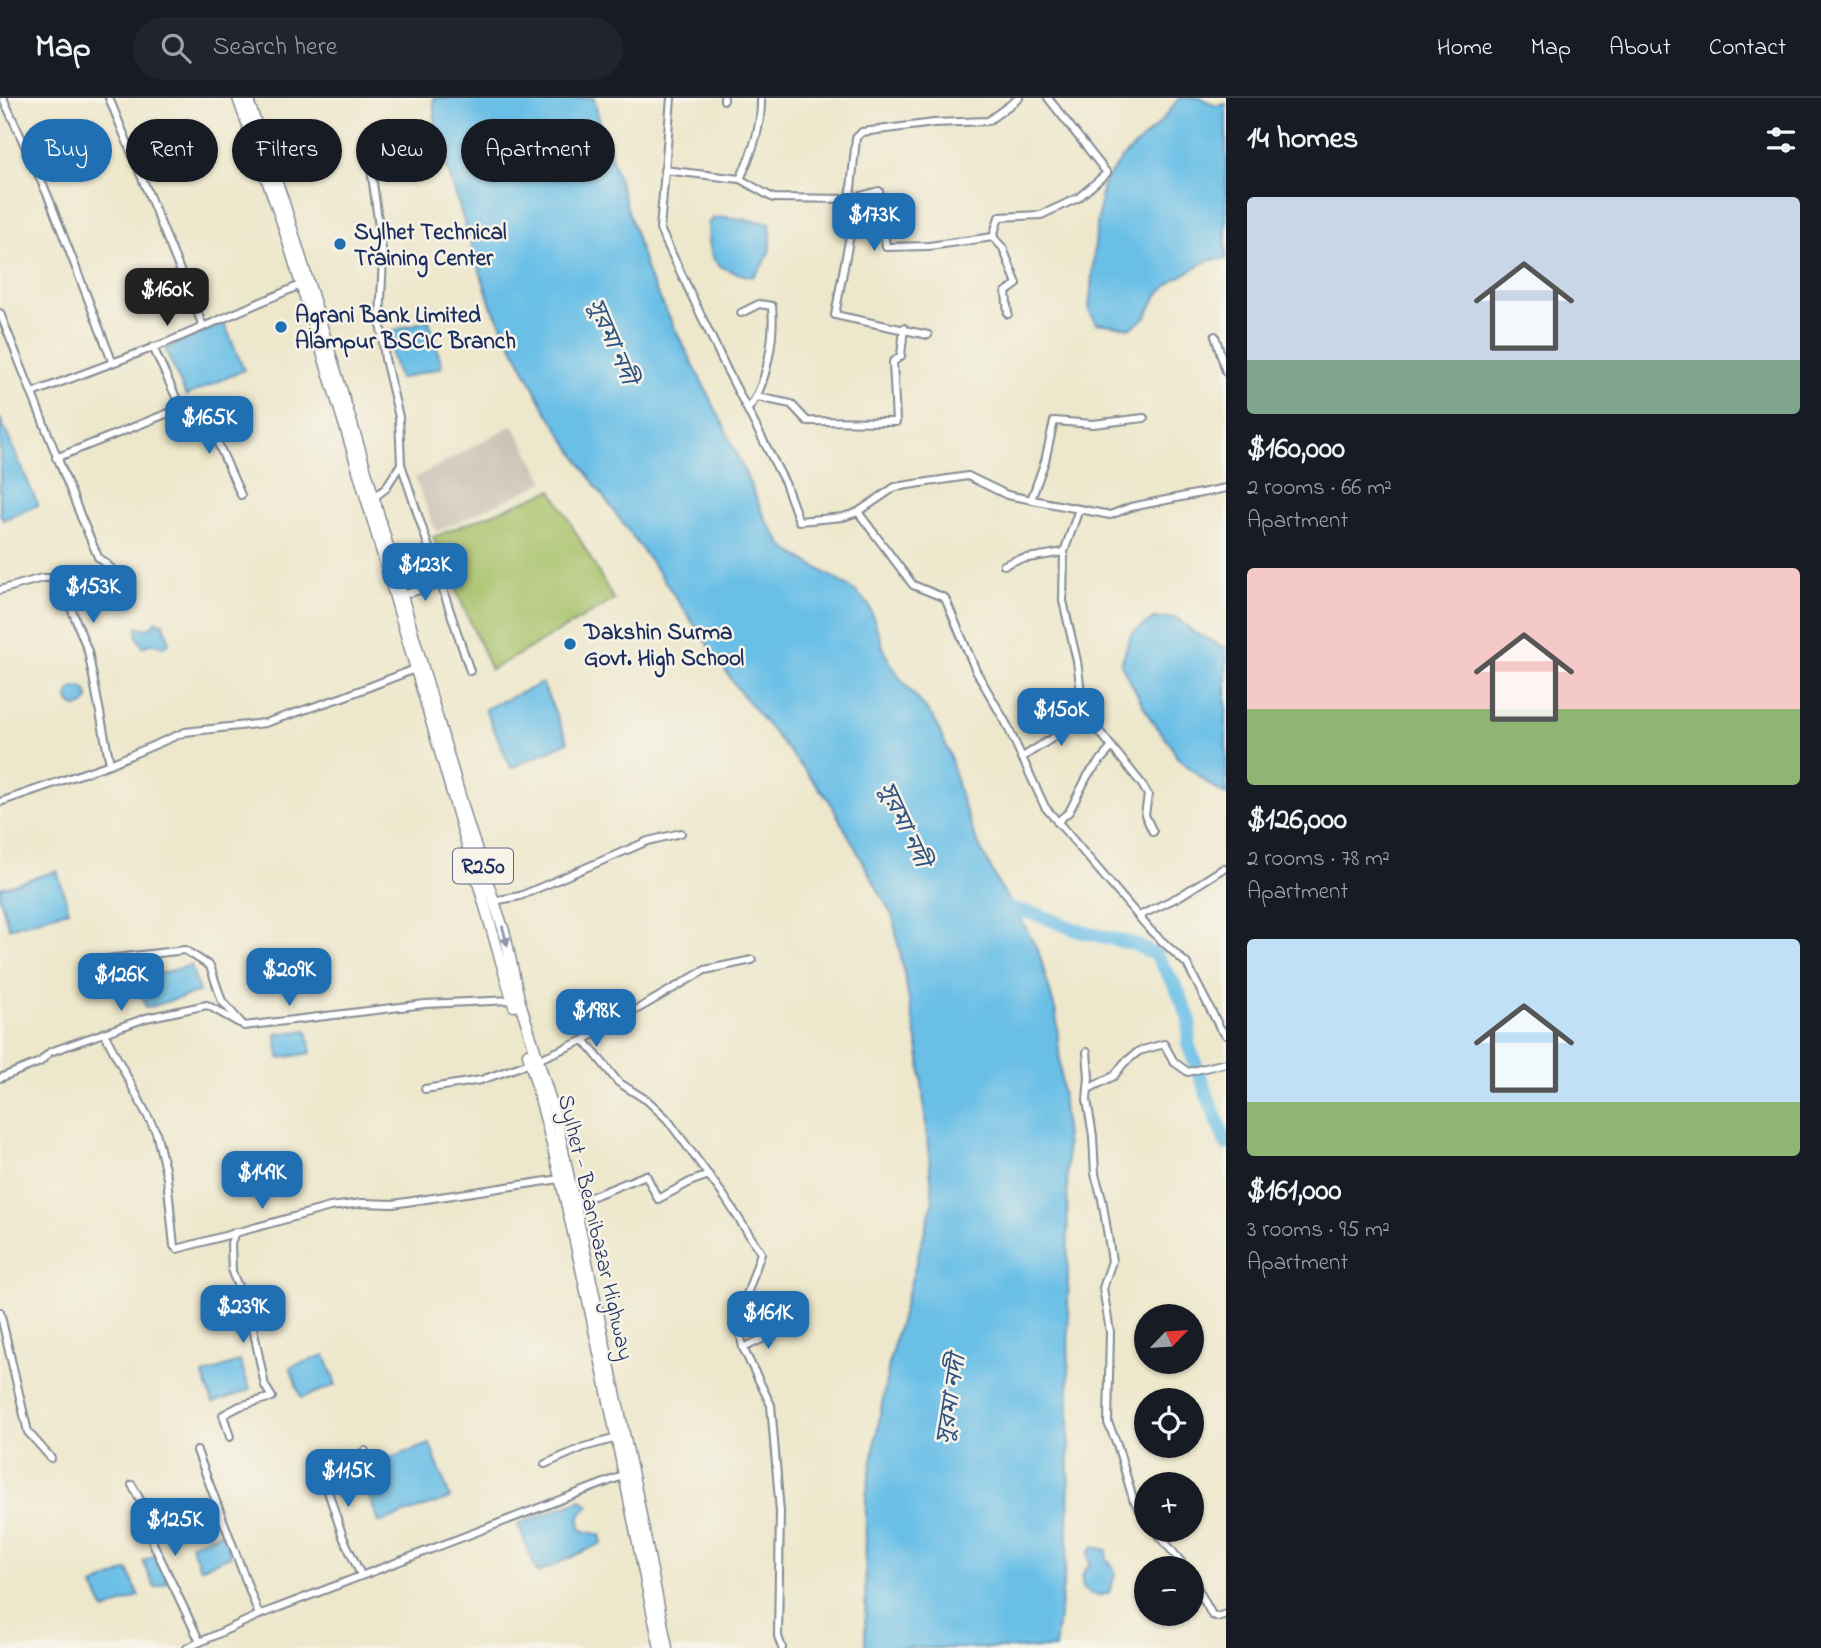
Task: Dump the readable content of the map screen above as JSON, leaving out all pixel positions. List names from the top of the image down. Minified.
{"streets":{"main road":["R250","Sylhet - Beanibazar Highway"]},"water":["সুরমা নদী"],"places":["Sylhet Technical Training Center","Agrani Bank Limited Alampur BSCIC Branch","Dakshin Surma Govt. High School"],"north":"top right","page":{"header":"Map","search":"Search here","nav":["Home","Map","About","Contact"],"heading":"14 homes","chip":["Buy","Rent","Filters","New","Apartment"],"list":[{"name":"$160,000","note":"2 rooms · 66 m² · Apartment"},{"name":"$126,000","note":"2 rooms · 78 m² · Apartment"},{"name":"$161,000","note":"3 rooms · 95 m² · Apartment"}],"price":["$173K","$160K","$165K","$123K","$153K","$150K","$209K","$126K","$198K","$149K","$239K","$161K","$115K","$125K"],"map_buttons":["+","−"]}}
